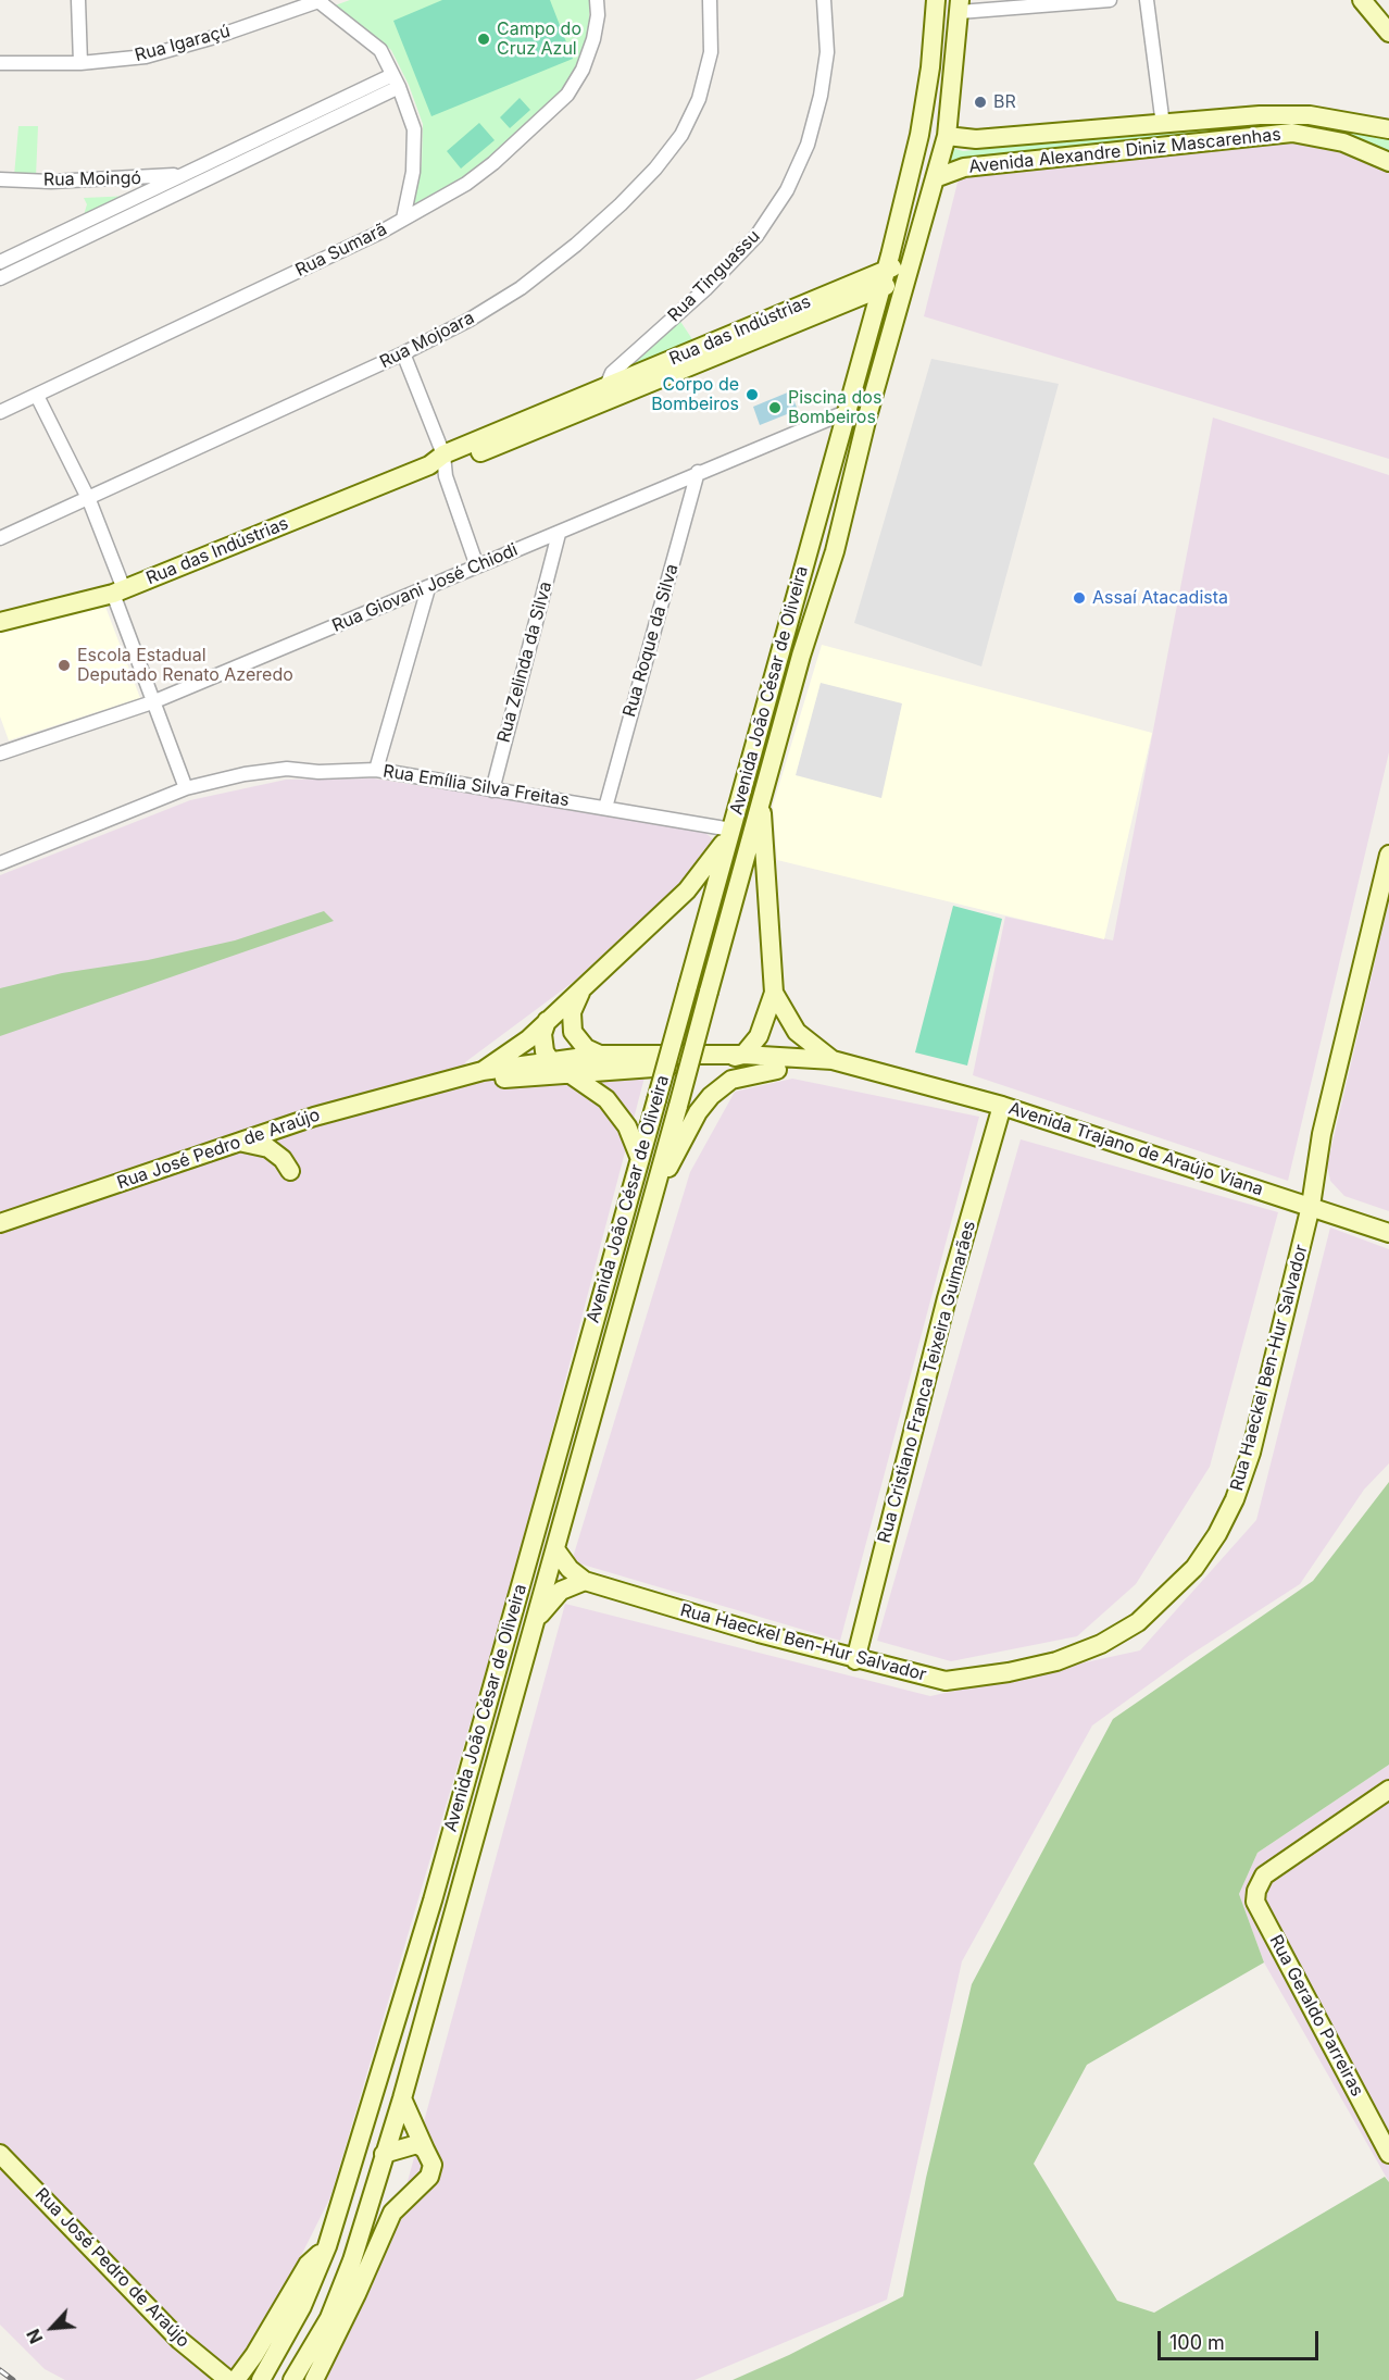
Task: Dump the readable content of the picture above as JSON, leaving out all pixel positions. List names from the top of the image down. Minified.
{"streets":{"street":["Rua Igaraçú","Avenida Alexandre Diniz Mascarenhas","Rua Moingó","Rua Sumarã","Rua Tinguassu","Rua das Indústrias","Rua Mojoara","Rua Giovani José Chiodi","Rua Roque da Silva","Rua Zelinda da Silva","Avenida João César de Oliveira","Rua Emília Silva Freitas","Rua José Pedro de Araújo","Avenida Trajano de Araújo Viana","Rua Haeckel Ben-Hur Salvador","Rua Cristiano Franca Teixeira Guimarães","Rua Geraldo Parreiras"]},"crossings":[["Avenida Alexandre Diniz Mascarenhas","Avenida João César de Oliveira"],["Rua Tinguassu","Rua das Indústrias"],["Rua das Indústrias","Avenida João César de Oliveira"],["Rua Giovani José Chiodi","Rua Roque da Silva"],["Rua Giovani José Chiodi","Rua Zelinda da Silva"],["Rua Giovani José Chiodi","Avenida João César de Oliveira"],["Rua Roque da Silva","Rua Emília Silva Freitas"],["Rua Zelinda da Silva","Rua Emília Silva Freitas"],["Avenida João César de Oliveira","Rua Emília Silva Freitas"],["Avenida João César de Oliveira","Rua José Pedro de Araújo"],["Avenida João César de Oliveira","Avenida Trajano de Araújo Viana"],["Rua Emília Silva Freitas","Rua José Pedro de Araújo"],["Rua José Pedro de Araújo","Avenida Trajano de Araújo Viana"],["Avenida Trajano de Araújo Viana","Rua Haeckel Ben-Hur Salvador"],["Avenida Trajano de Araújo Viana","Rua Cristiano Franca Teixeira Guimarães"],["Rua Haeckel Ben-Hur Salvador","Rua Cristiano Franca Teixeira Guimarães"]],"places":["Campo do Cruz Azul","BR","Corpo de Bombeiros","Piscina dos Bombeiros","Assaí Atacadista","Escola Estadual Deputado Renato Azeredo"],"scale_bar":"100 m","north":"bottom left"}
